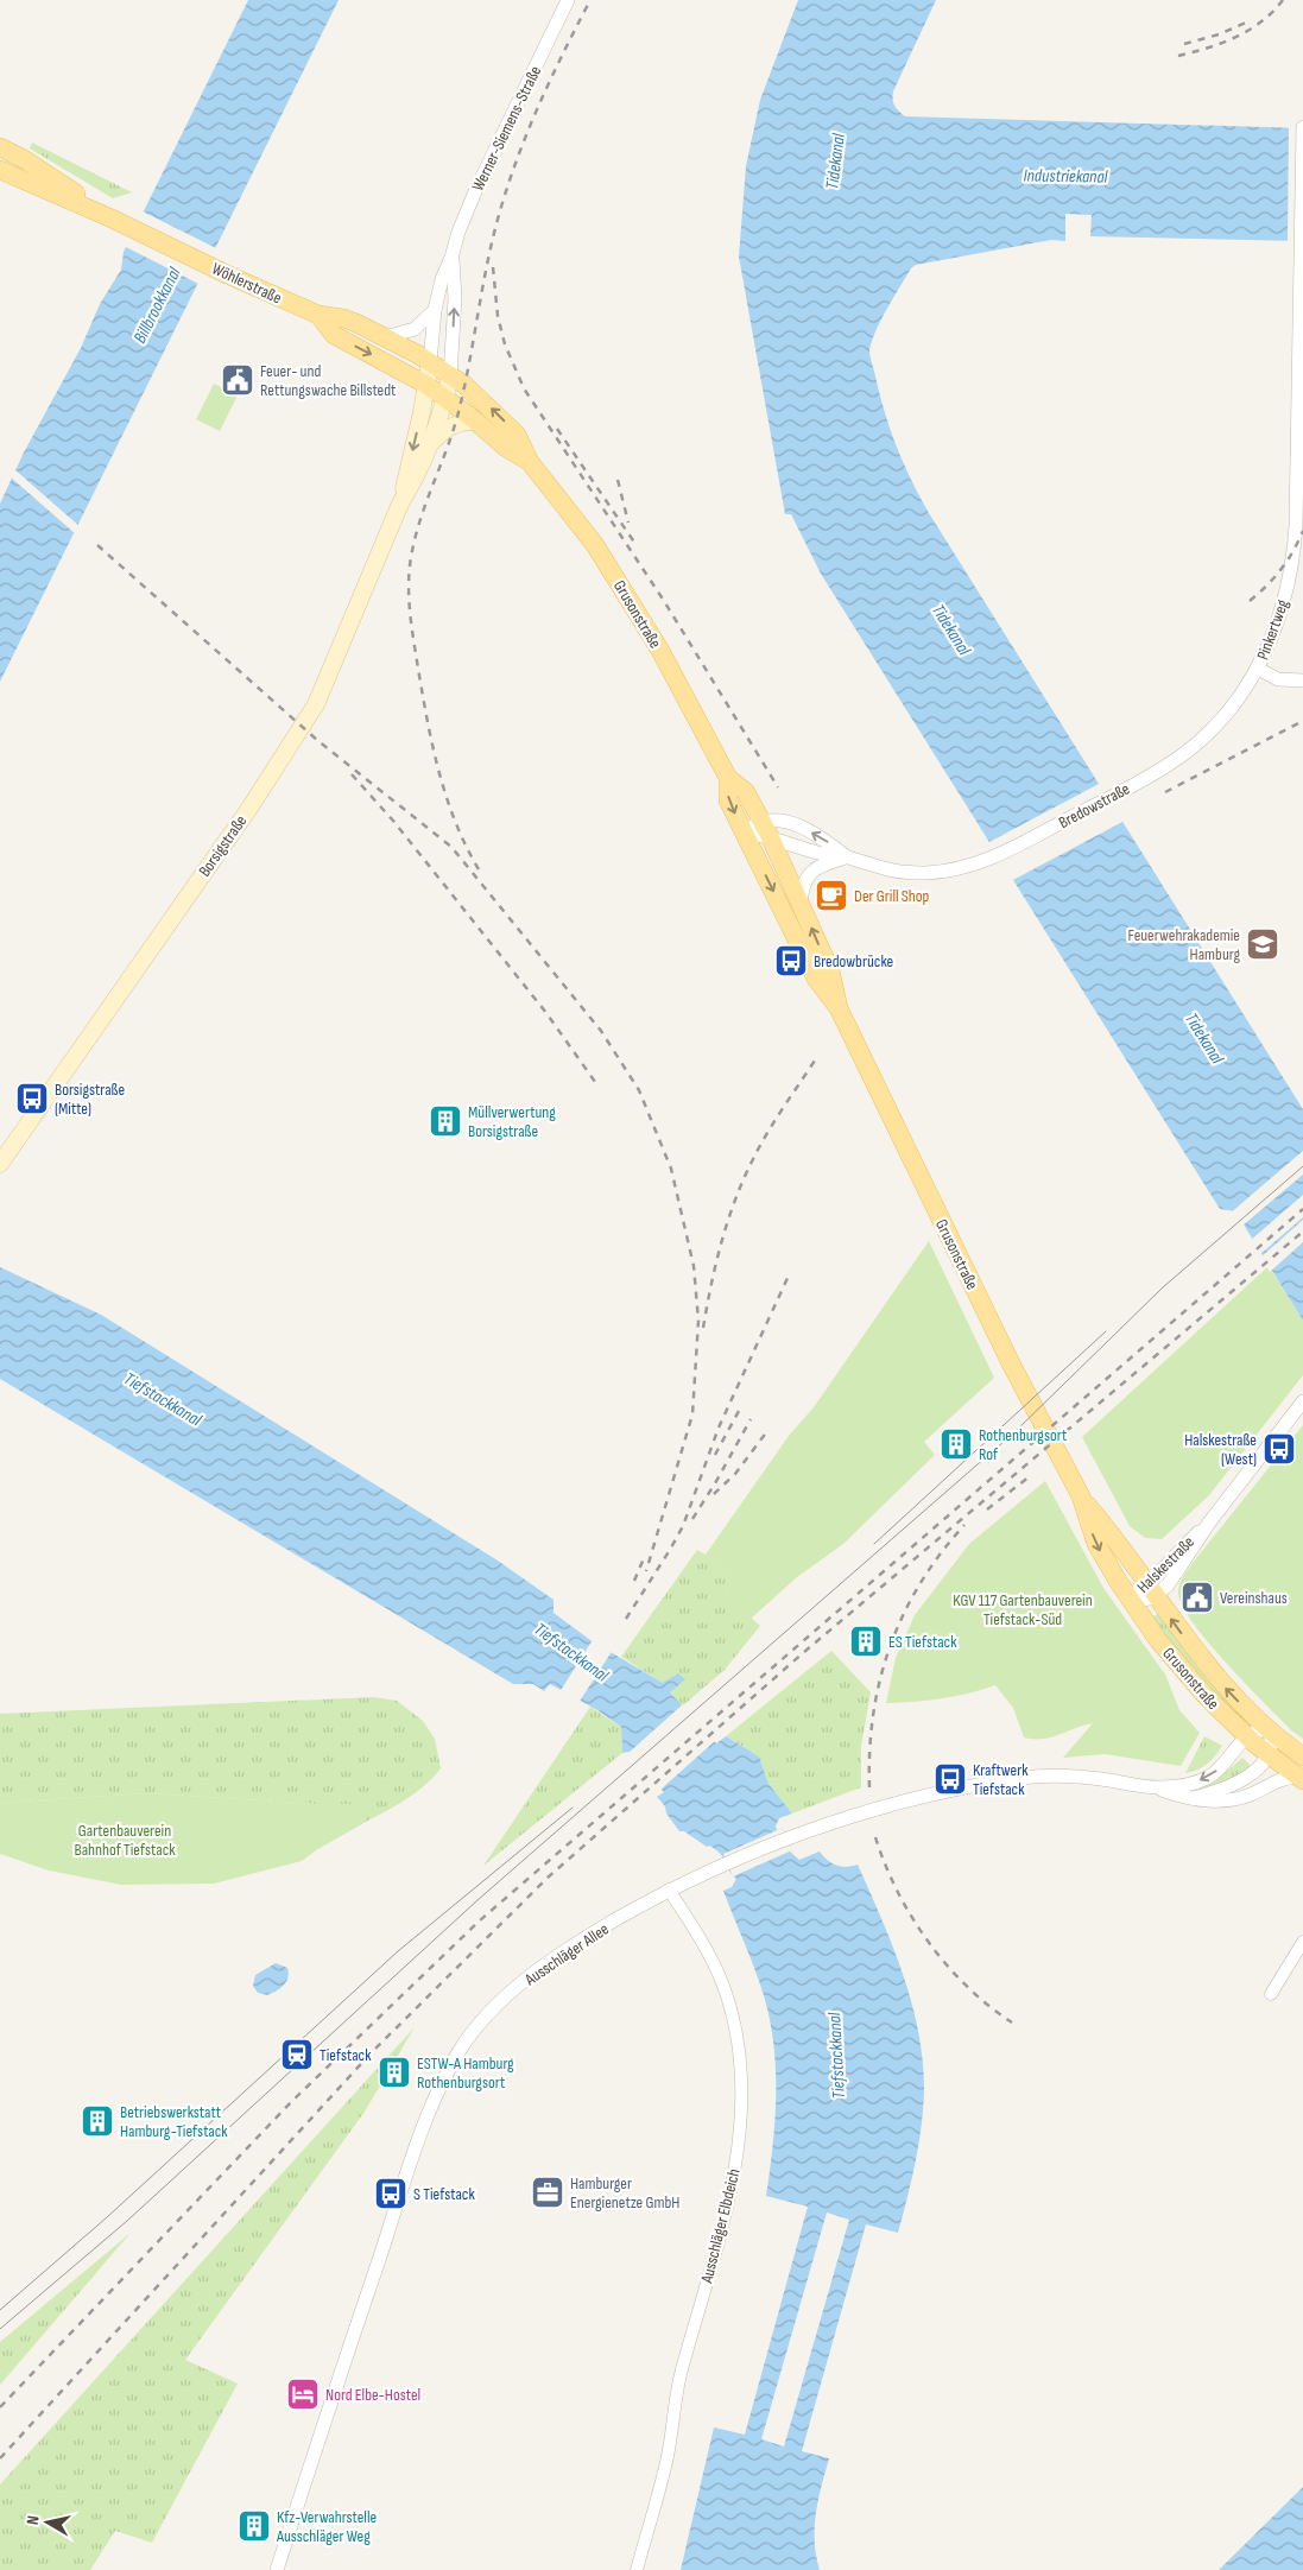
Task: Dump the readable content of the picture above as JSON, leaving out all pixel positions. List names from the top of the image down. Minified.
{"streets":{"main road":["Wöhlerstraße","Grusonstraße","Borsigstraße"],"street":["Werner-Siemens-Straße","Pinkertweg","Bredowstraße","Halskestraße","Ausschläger Allee","Ausschläger Elbdeich"]},"crossings":[["Werner-Siemens-Straße","Wöhlerstraße"],["Werner-Siemens-Straße","Grusonstraße"],["Werner-Siemens-Straße","Borsigstraße"],["Wöhlerstraße","Grusonstraße"],["Wöhlerstraße","Borsigstraße"],["Grusonstraße","Bredowstraße"],["Grusonstraße","Borsigstraße"],["Grusonstraße","Halskestraße"],["Grusonstraße","Ausschläger Allee"],["Pinkertweg","Bredowstraße"],["Ausschläger Allee","Ausschläger Elbdeich"]],"water":["Tidekanal","Industriekanal","Billbrookkanal","Tiefstackkanal"],"parks":["KGV 117 Gartenbauverein Tiefstack-Süd","Gartenbauverein Bahnhof Tiefstack"],"places":{"public building":["Feuer- und Rettungswache Billstedt","Vereinshaus"],"cafe":["Der Grill Shop"],"school or university":["Feuerwehrakademie Hamburg"],"bus stop":["Bredowbrücke","Borsigstraße (Mitte)","Halskestraße (West)","Kraftwerk Tiefstack","S Tiefstack"],"building":["Müllverwertung Borsigstraße","Rothenburgsort Rof","ES Tiefstack","ESTW-A Hamburg Rothenburgsort","Betriebswerkstatt Hamburg-Tiefstack","Kfz-Verwahrstelle Ausschläger Weg"],"station":["Tiefstack"],"office":["Hamburger Energienetze GmbH"],"hotel":["Nord Elbe-Hostel"]},"north":"left"}
